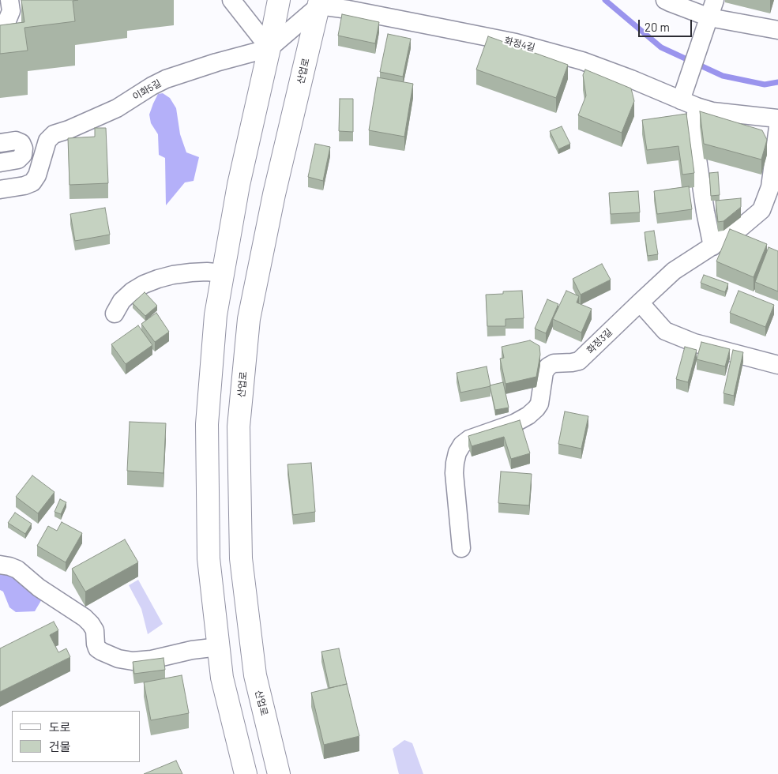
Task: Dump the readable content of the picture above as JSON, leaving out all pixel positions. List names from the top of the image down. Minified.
{"streets":{"main road":["산업로"],"street":["화정4길","이화5길","화정3길"]},"crossings":[["화정4길","산업로"]],"legend":["도로","건물"],"scale_bar":"20 m"}
